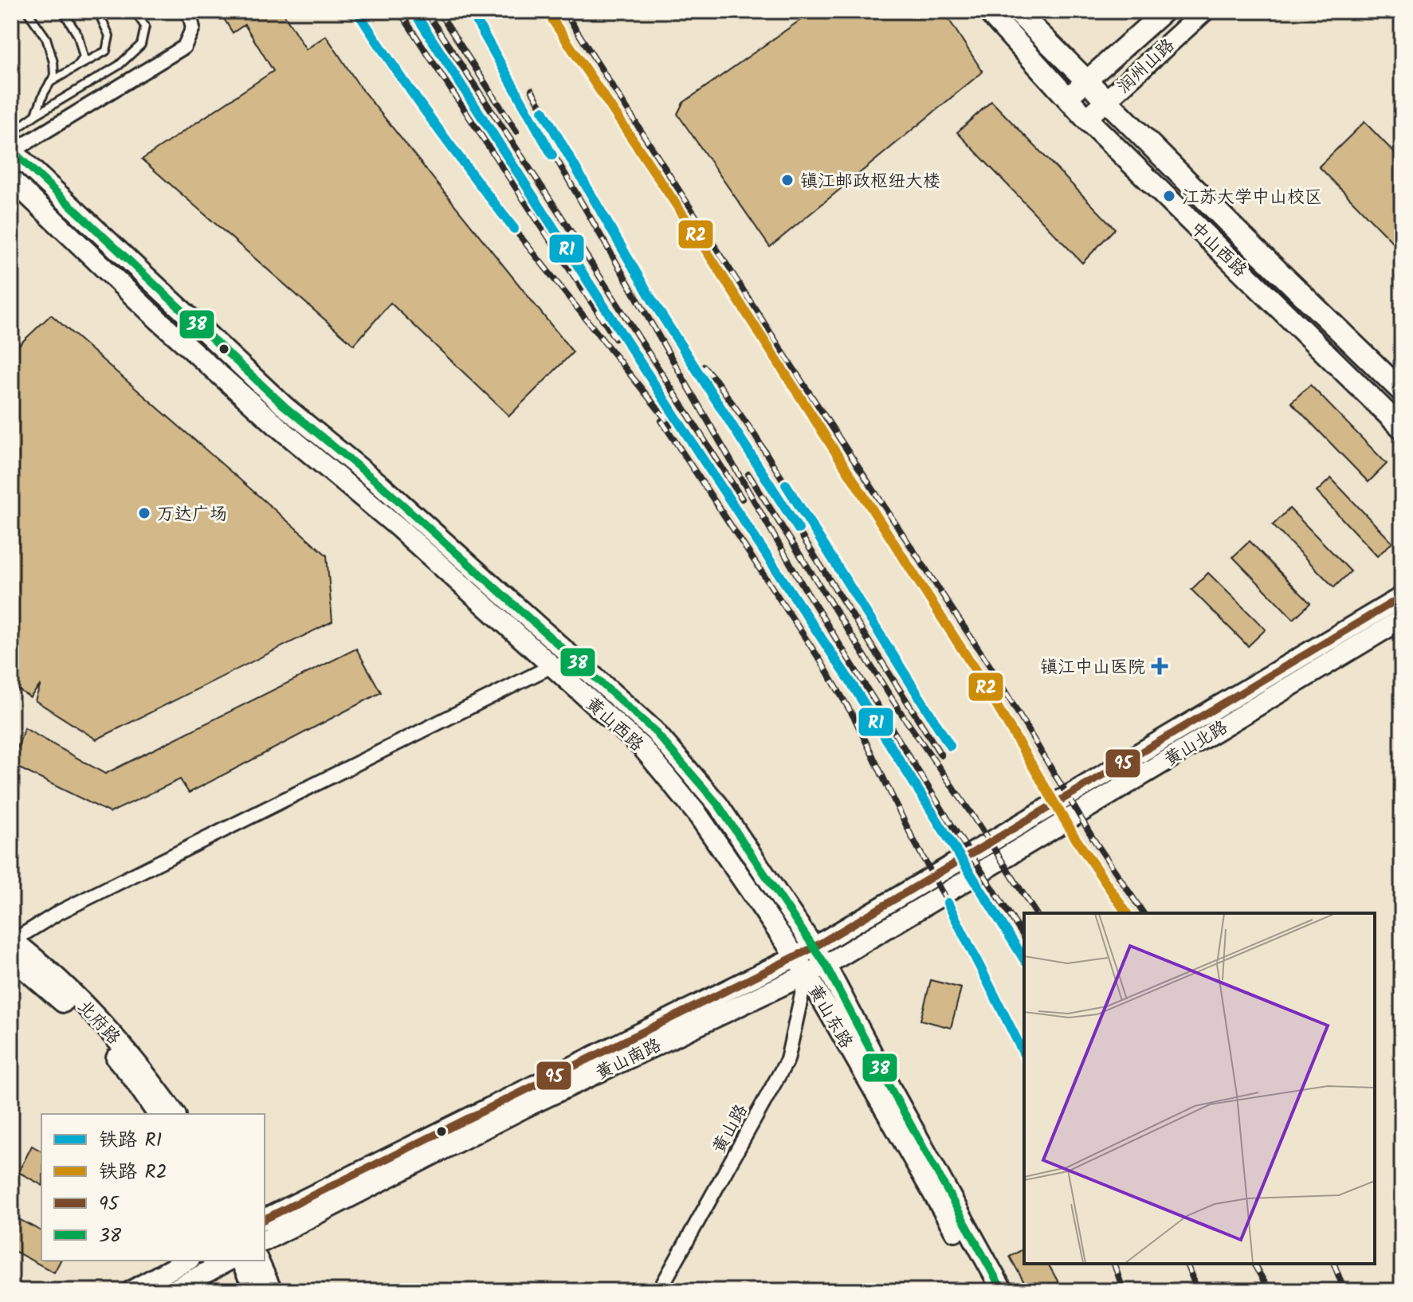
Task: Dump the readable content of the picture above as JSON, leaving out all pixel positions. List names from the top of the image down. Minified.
{"streets":{"main road":["中山西路"],"street":["润州山路","黄山西路","黄山北路","黄山东路","北府路","黄山南路","黄山路"]},"crossings":[["润州山路","中山西路"],["黄山西路","黄山北路"],["黄山西路","黄山东路"],["黄山西路","黄山南路"],["黄山西路","黄山路"],["黄山北路","黄山东路"],["黄山北路","黄山南路"],["黄山东路","黄山南路"],["黄山东路","黄山路"],["黄山南路","黄山路"]],"places":{"other":["镇江邮政枢纽大楼","江苏大学中山校区","万达广场"],"health":["镇江中山医院"]},"lines":["rail line R1","rail line R2","transit line 38","transit line 95"],"legend":["铁路 R1","铁路 R2","95","38"]}
